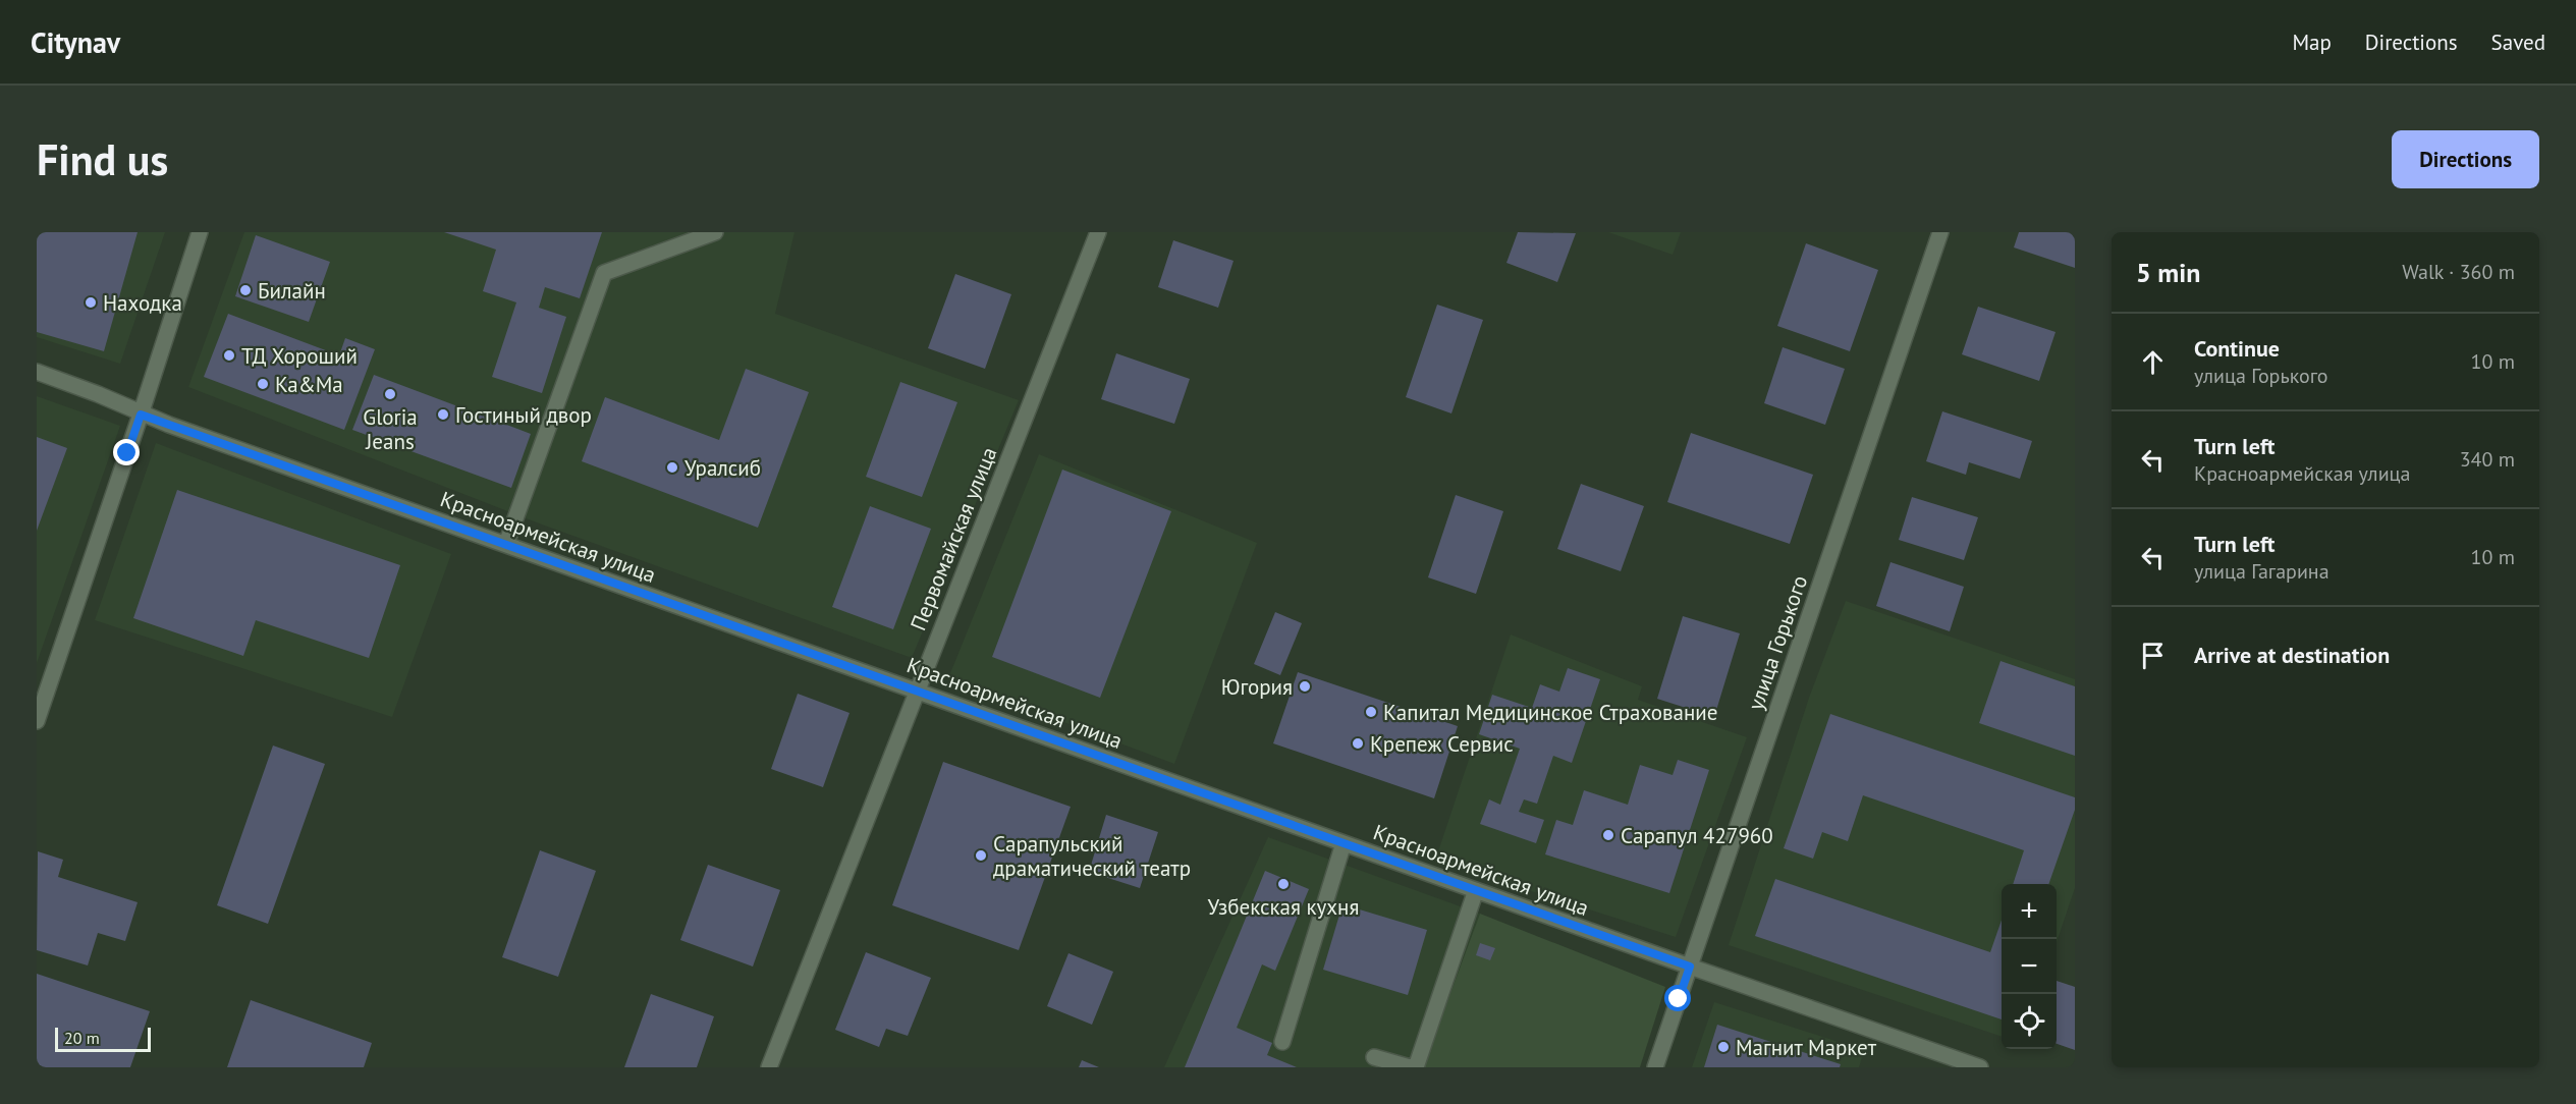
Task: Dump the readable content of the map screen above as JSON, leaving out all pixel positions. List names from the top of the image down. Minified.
{"streets":{"street":["Красноармейская улица","Первомайская улица","улица Горького"]},"crossings":[["Красноармейская улица","Первомайская улица"],["Красноармейская улица","улица Горького"]],"places":["Билайн","Находка","ТД Хороший","Ka&Ma","Gloria Jeans","Гостиный двор","Уралсиб","Югория","Капитал Медицинское Страхование","Крепеж Сервис","Сарапул 427960","Сарапульский драматический театр","Узбекская кухня","Магнит Маркет"],"scale_bar":"20 m","page":{"header":"Citynav","nav":["Map","Directions","Saved"],"buttons":"Directions","title":"Find us","heading":["5 min","Walk · 360 m"],"list":[["Continue","улица Горького","10 m"],["Turn left","Красноармейская улица","340 m"],["Turn left","улица Гагарина","10 m"],"Arrive at destination"],"map_buttons":["+","−"],"scale":"20 m"}}
